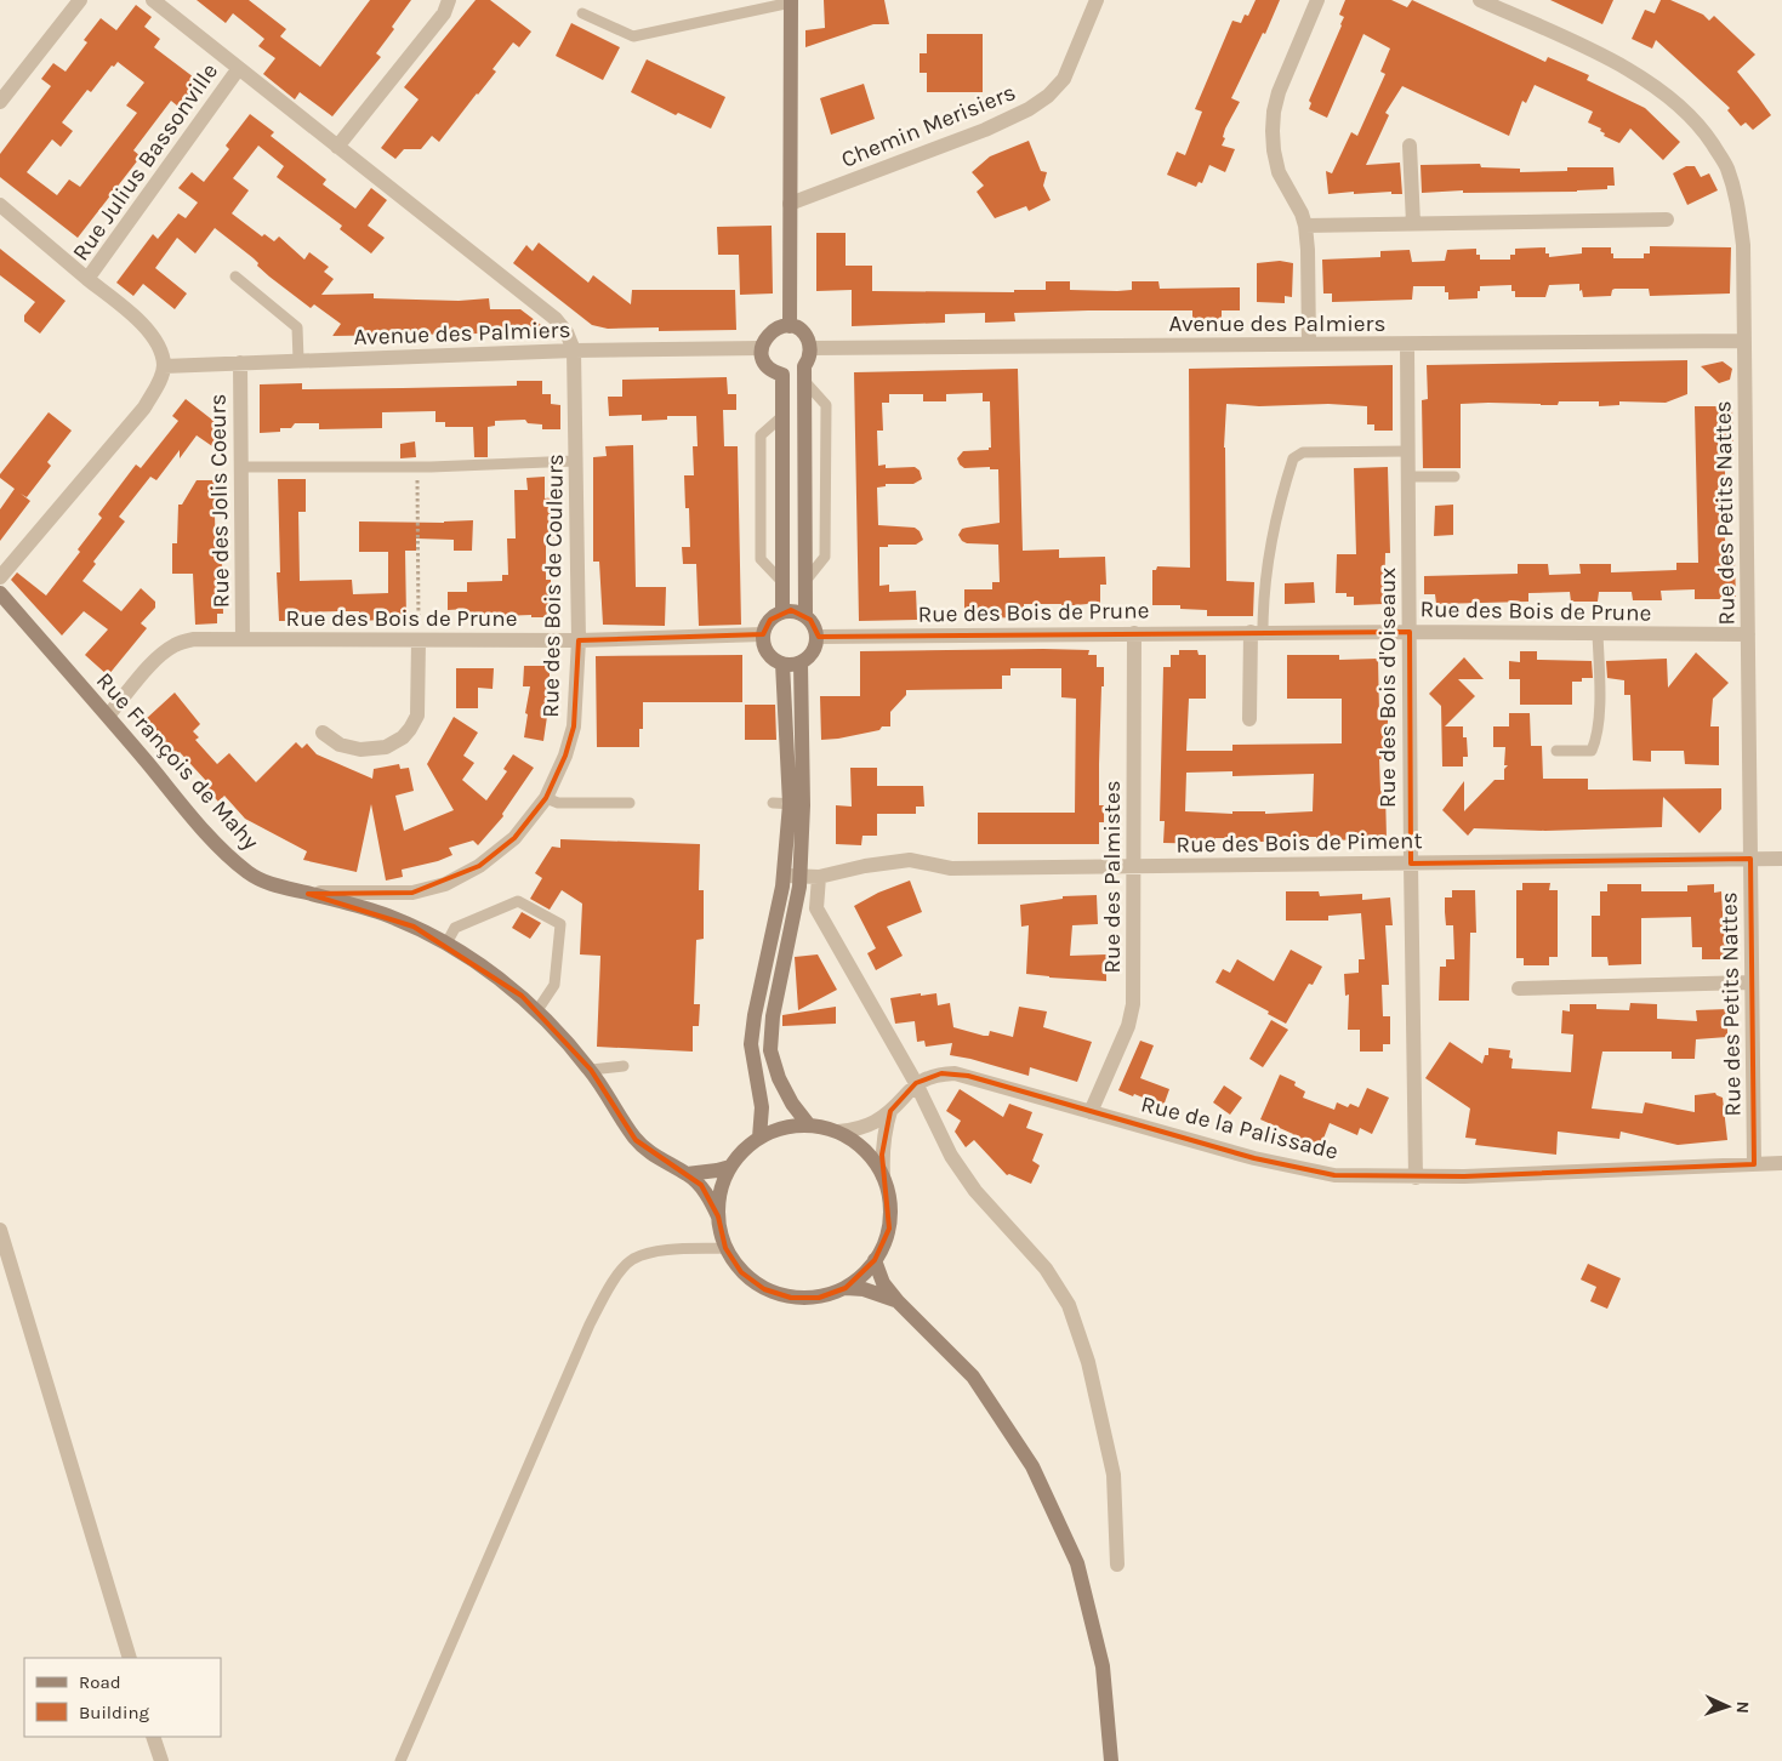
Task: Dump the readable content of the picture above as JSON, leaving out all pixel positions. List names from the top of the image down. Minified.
{"streets":{"main road":["Rue François de Mahy"],"street":["Chemin Merisiers","Rue Julius Bassonville","Avenue des Palmiers","Rue des Jolis Coeurs","Rue des Petits Nattes","Rue des Bois de Couleurs","Rue des Bois de Prune","Rue des Bois d'Oiseaux","Rue des Bois de Piment","Rue des Palmistes","Rue de la Palissade"]},"crossings":[["Rue Julius Bassonville","Avenue des Palmiers"],["Rue Julius Bassonville","Rue des Bois de Couleurs"],["Avenue des Palmiers","Rue des Jolis Coeurs"],["Avenue des Palmiers","Rue des Petits Nattes"],["Avenue des Palmiers","Rue des Bois de Couleurs"],["Avenue des Palmiers","Rue des Bois d'Oiseaux"],["Rue des Jolis Coeurs","Rue des Bois de Prune"],["Rue des Petits Nattes","Rue des Bois de Prune"],["Rue des Petits Nattes","Rue des Bois de Piment"],["Rue des Petits Nattes","Rue de la Palissade"],["Rue des Bois de Couleurs","Rue des Bois de Prune"],["Rue des Bois de Couleurs","Rue François de Mahy"],["Rue des Bois de Prune","Rue des Bois d'Oiseaux"],["Rue des Bois de Prune","Rue François de Mahy"],["Rue des Bois de Prune","Rue des Palmistes"],["Rue des Bois d'Oiseaux","Rue des Bois de Piment"],["Rue des Bois d'Oiseaux","Rue de la Palissade"],["Rue des Bois de Piment","Rue des Palmistes"],["Rue des Palmistes","Rue de la Palissade"]],"legend":["Road","Building"],"north":"right"}
